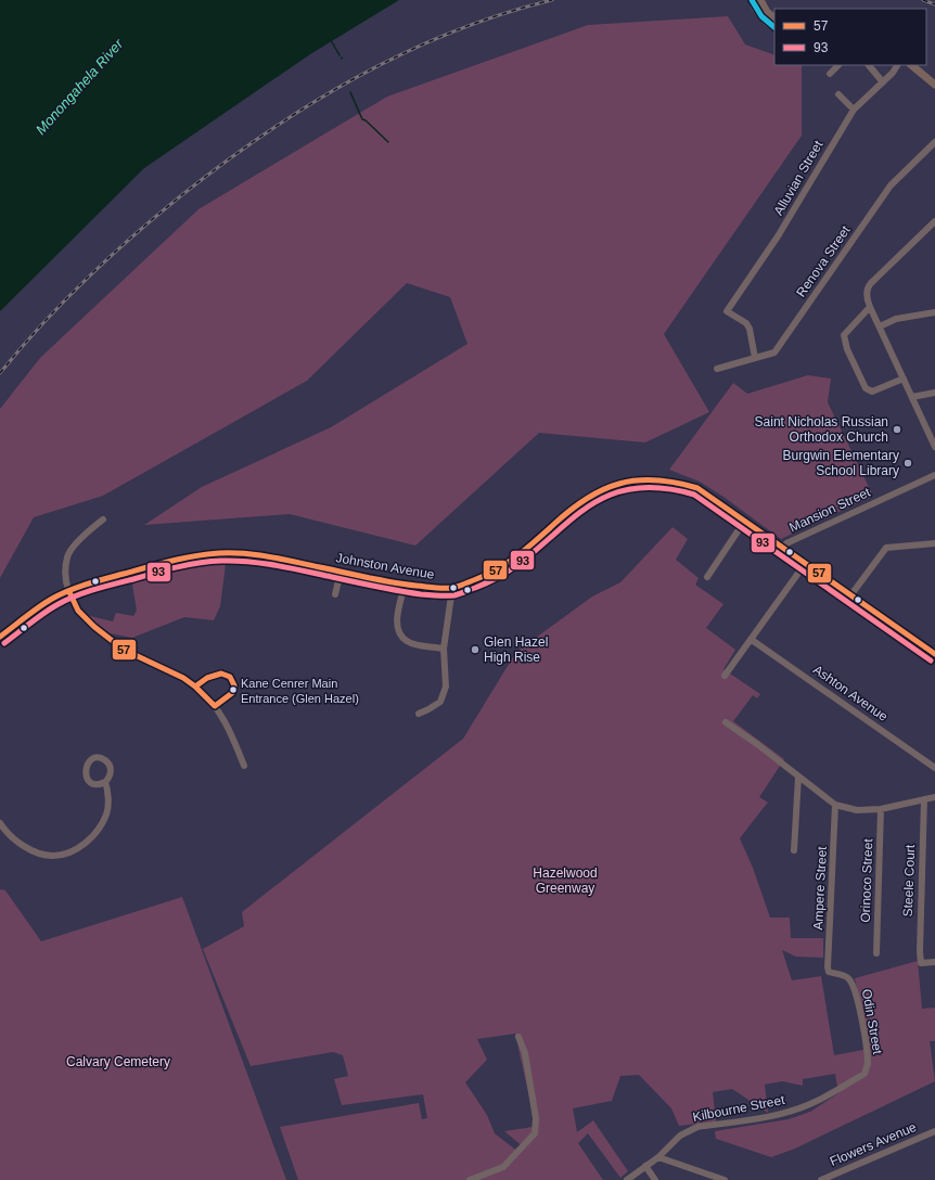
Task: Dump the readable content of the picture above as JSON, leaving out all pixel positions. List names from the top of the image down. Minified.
{"streets":{"street":["Alluvian Street","Renova Street","Mansion Street","Johnston Avenue","Ashton Avenue","Orinoco Street","Steele Court","Ampere Street","Odin Street","Kilbourne Street","Flowers Avenue"]},"crossings":[["Alluvian Street","Renova Street"],["Mansion Street","Johnston Avenue"],["Ampere Street","Odin Street"],["Odin Street","Kilbourne Street"]],"water":["Monongahela River"],"parks":["Hazelwood Greenway","Calvary Cemetery"],"places":["Saint Nicholas Russian Orthodox Church","Burgwin Elementary School Library","Glen Hazel High Rise","Kane Cenrer Main Entrance (Glen Hazel)"],"lines":["transit line 57","transit line 93"],"legend":["57","93"]}
